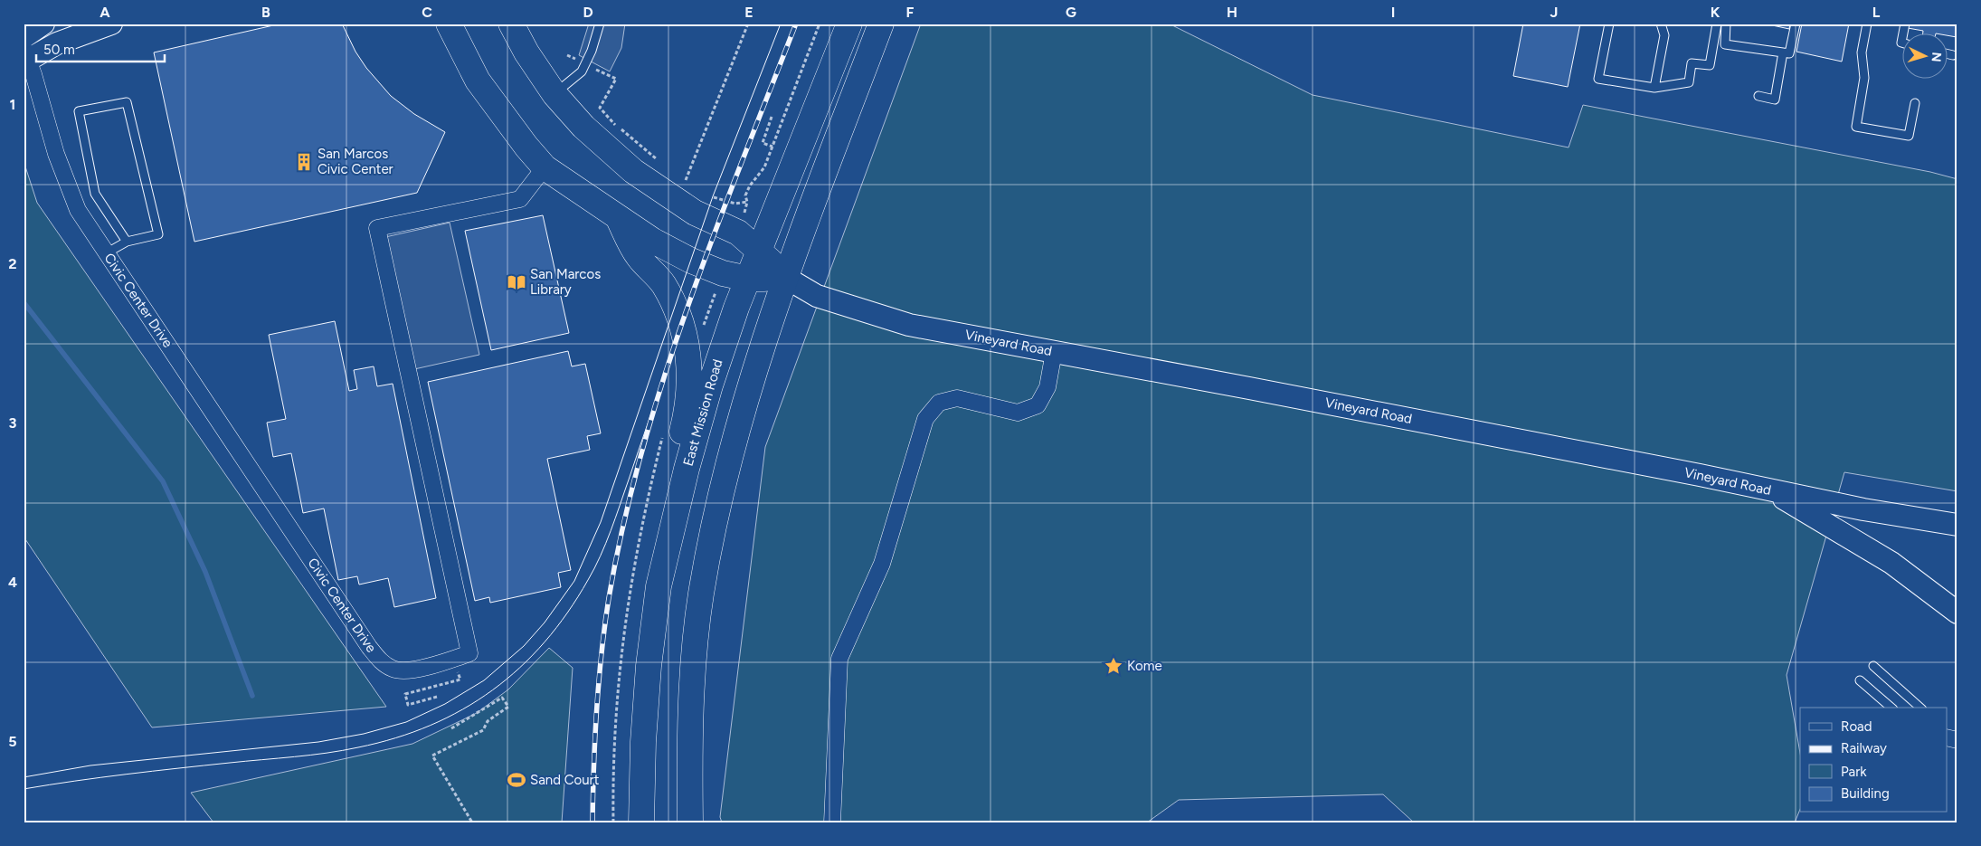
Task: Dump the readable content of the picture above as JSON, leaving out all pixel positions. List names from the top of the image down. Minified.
{"streets":{"main road":["Vineyard Road","East Mission Road"],"street":["Civic Center Drive"]},"places":{"building":["San Marcos Civic Center"],"library":["San Marcos Library"],"place":["Kome"],"sports":["Sand Court"]},"legend":["Road","Railway","Park","Building"],"scale_bar":"50 m","north":"right","grid":{"columns":["A","B","C","D","E","F","G","H","I","J","K","L"],"rows":["1","2","3","4","5"]}}
